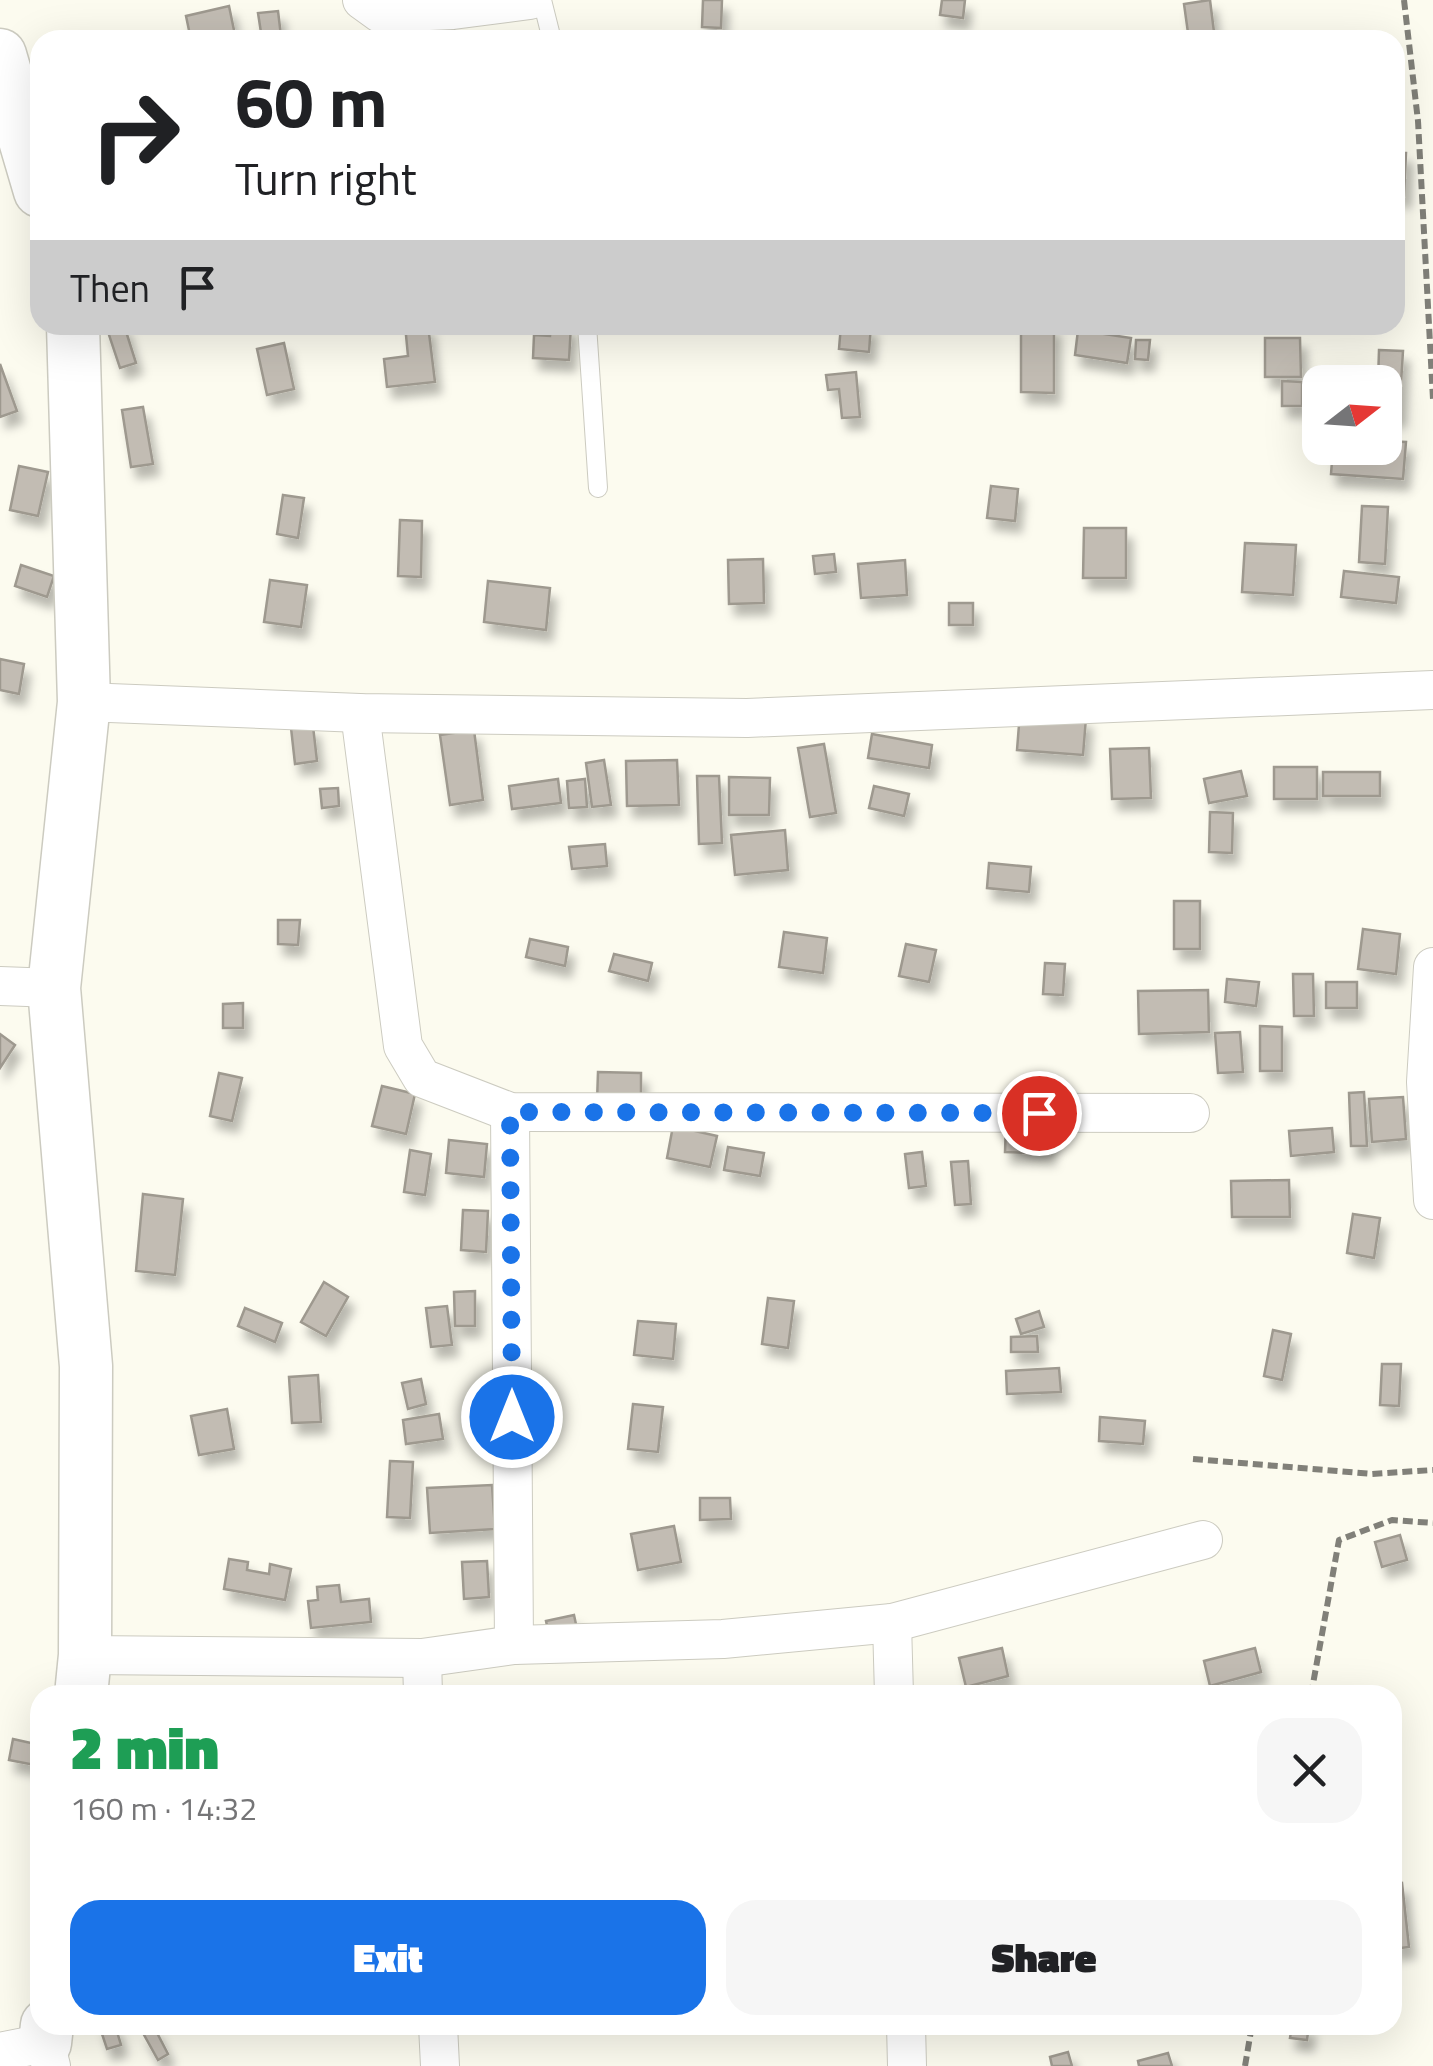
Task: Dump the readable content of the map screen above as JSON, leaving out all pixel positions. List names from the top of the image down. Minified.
{"north":"right","page":{"turn":["60 m","Turn right"],"then":"Then","heading":["2 min","160 m · 14:32"],"buttons":["Exit","Share"]}}
